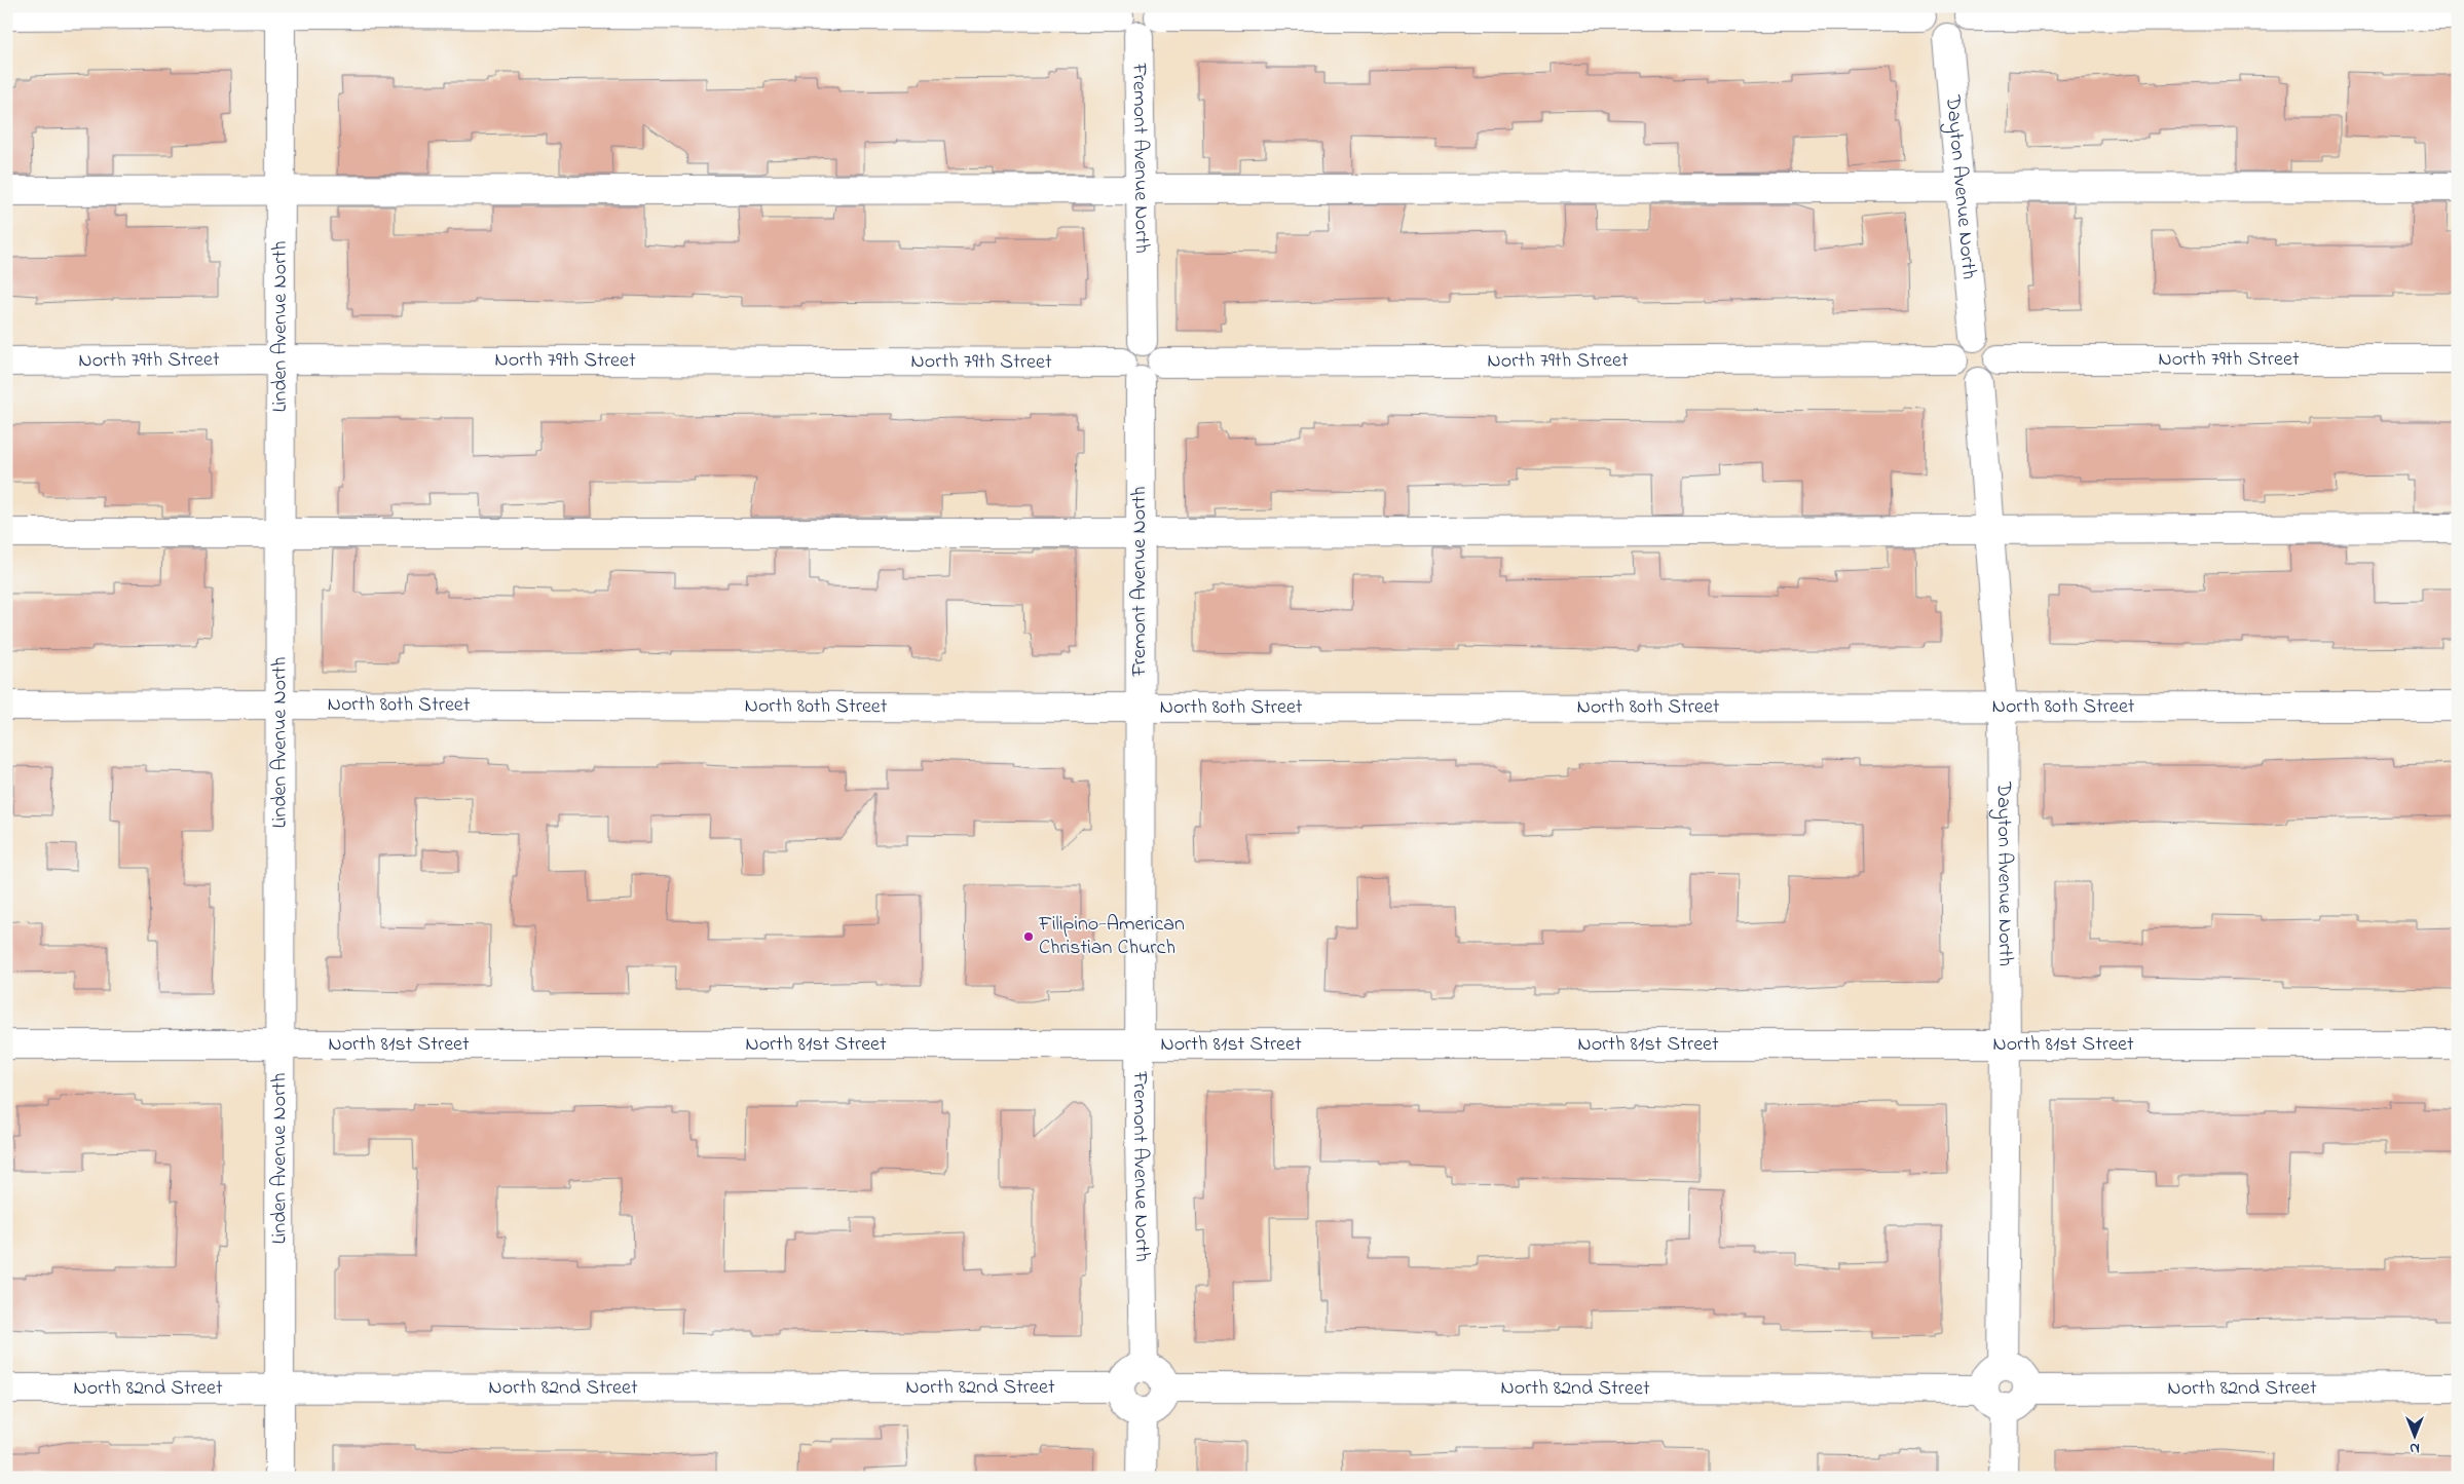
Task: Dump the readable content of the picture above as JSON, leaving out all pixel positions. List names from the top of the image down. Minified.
{"streets":{"street":["Fremont Avenue North","Dayton Avenue North","Linden Avenue North","North 79th Street","North 80th Street","North 81st Street","North 82nd Street"]},"crossings":[["Fremont Avenue North","North 79th Street"],["Fremont Avenue North","North 80th Street"],["Fremont Avenue North","North 81st Street"],["Fremont Avenue North","North 82nd Street"],["Dayton Avenue North","North 79th Street"],["Dayton Avenue North","North 80th Street"],["Dayton Avenue North","North 81st Street"],["Dayton Avenue North","North 82nd Street"],["Linden Avenue North","North 79th Street"],["Linden Avenue North","North 80th Street"],["Linden Avenue North","North 81st Street"],["Linden Avenue North","North 82nd Street"]],"places":["Filipino-American Christian Church"],"north":"bottom"}
